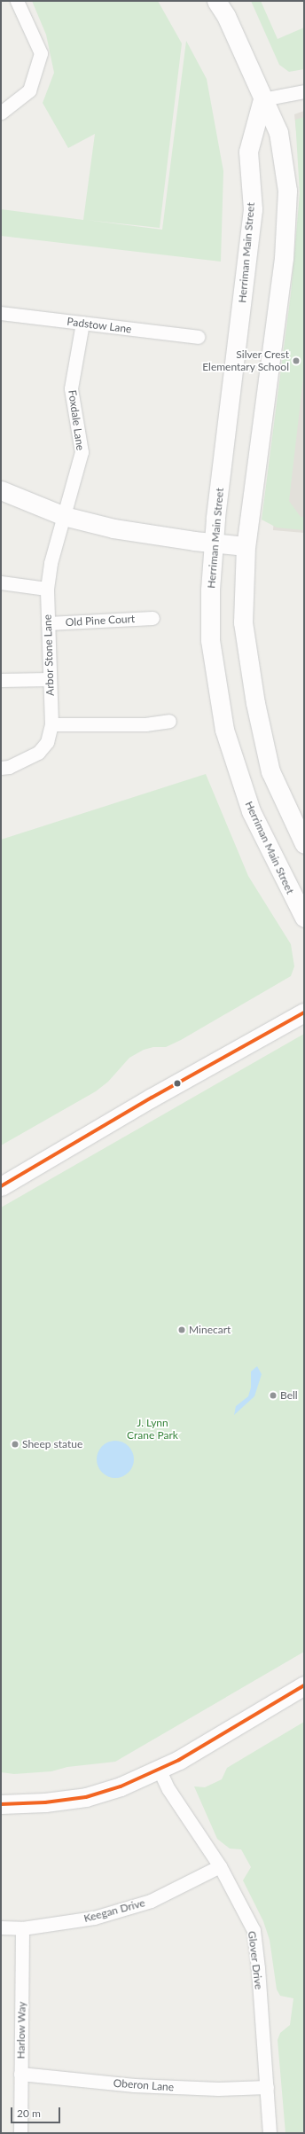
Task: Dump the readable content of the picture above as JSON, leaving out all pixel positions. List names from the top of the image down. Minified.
{"streets":{"main road":["Herriman Main Street"],"street":["Padstow Lane","Foxdale Lane","Old Pine Court","Arbor Stone Lane","Keegan Drive","Glover Drive","Harlow Way","Oberon Lane"]},"crossings":[["Padstow Lane","Foxdale Lane"],["Foxdale Lane","Arbor Stone Lane"],["Old Pine Court","Arbor Stone Lane"],["Keegan Drive","Glover Drive"],["Keegan Drive","Harlow Way"],["Glover Drive","Oberon Lane"],["Harlow Way","Oberon Lane"]],"parks":["J. Lynn Crane Park"],"places":["Silver Crest Elementary School","Minecart","Bell","Sheep statue"],"scale_bar":"20 m"}
